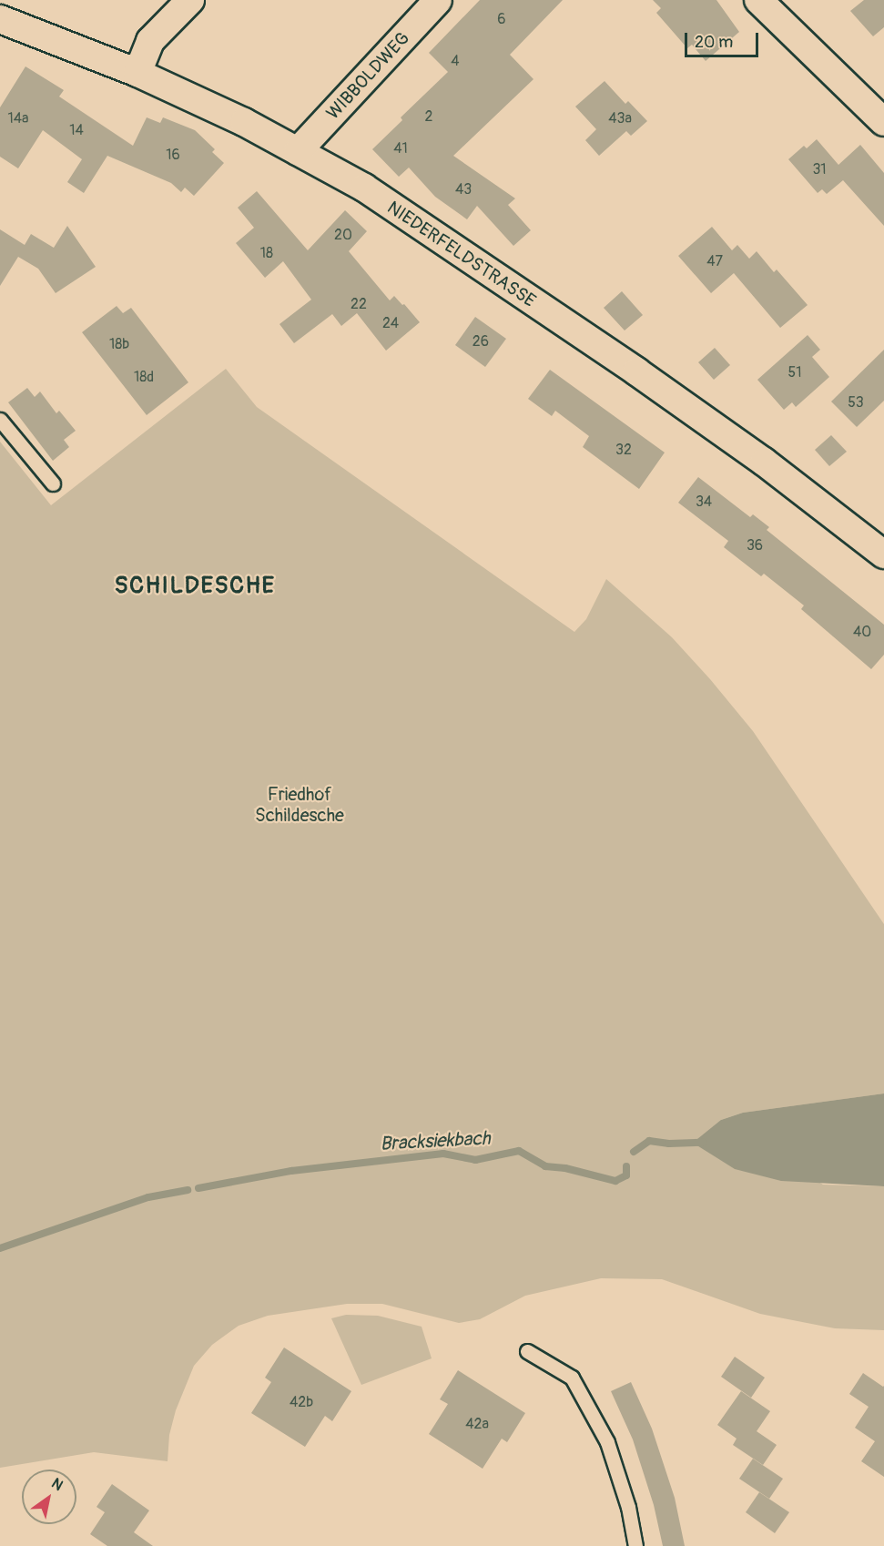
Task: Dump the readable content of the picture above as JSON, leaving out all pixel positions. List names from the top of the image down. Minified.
{"streets":{"street":["WIBBOLDWEG","NIEDERFELDSTRASSE"]},"crossings":[["WIBBOLDWEG","NIEDERFELDSTRASSE"]],"districts":["SCHILDESCHE"],"water":["Bracksiekbach"],"parks":["Friedhof Schildesche"],"house_numbers":["6","4","2","14a","43a","14","41","16","31","43","20","18","47","22","24","26","18b","51","18d","53","32","34","36","40","42b","42a"],"scale_bar":"20 m","north":"top right"}
